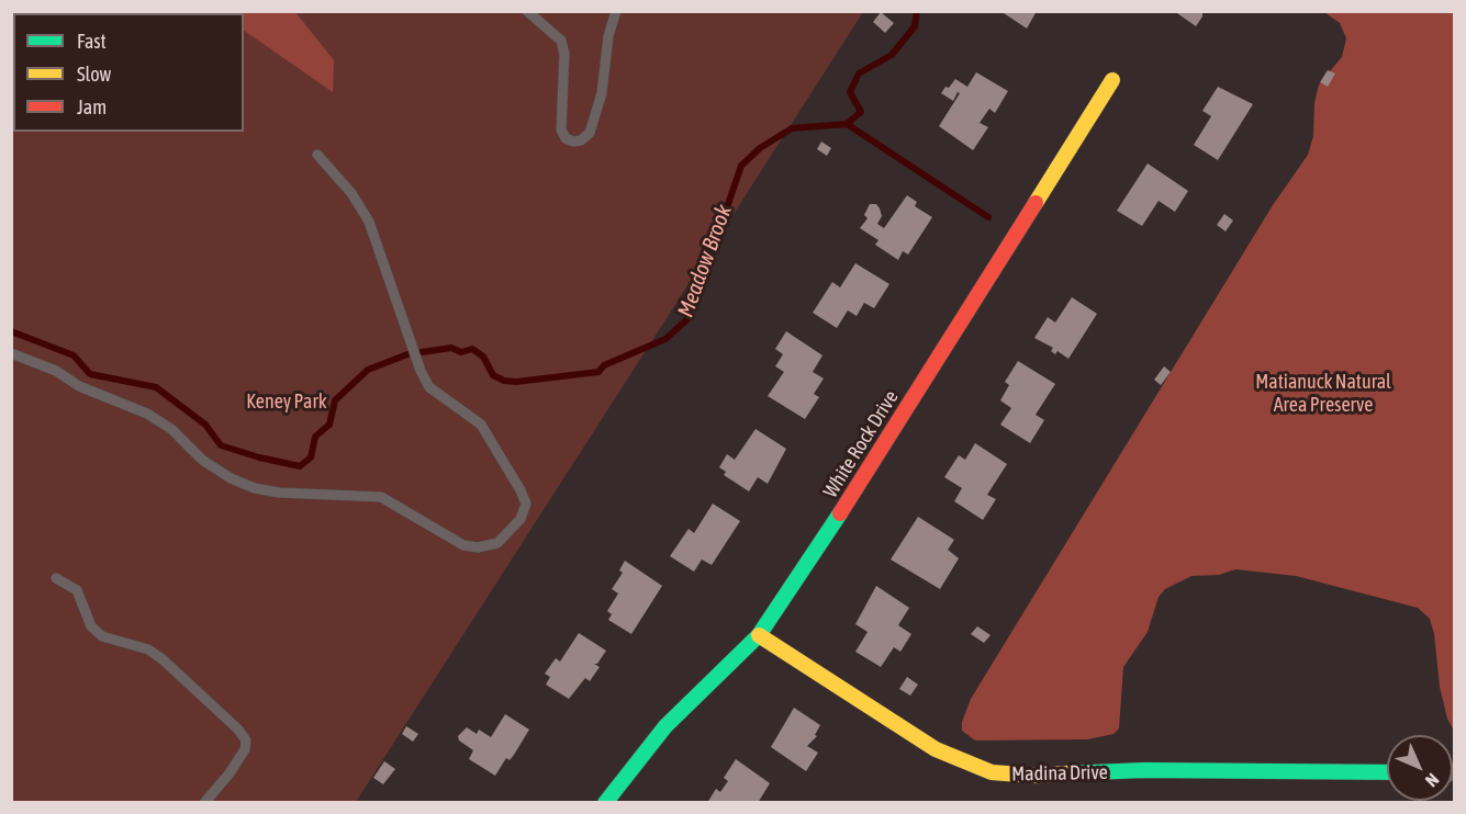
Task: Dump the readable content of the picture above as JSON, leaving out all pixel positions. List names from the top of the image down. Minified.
{"streets":{"street":["White Rock Drive","Madina Drive"]},"crossings":[["White Rock Drive","Madina Drive"]],"water":["Meadow Brook"],"parks":["Matianuck Natural Area Preserve","Keney Park"],"legend":["Fast","Slow","Jam"],"north":"bottom right"}
